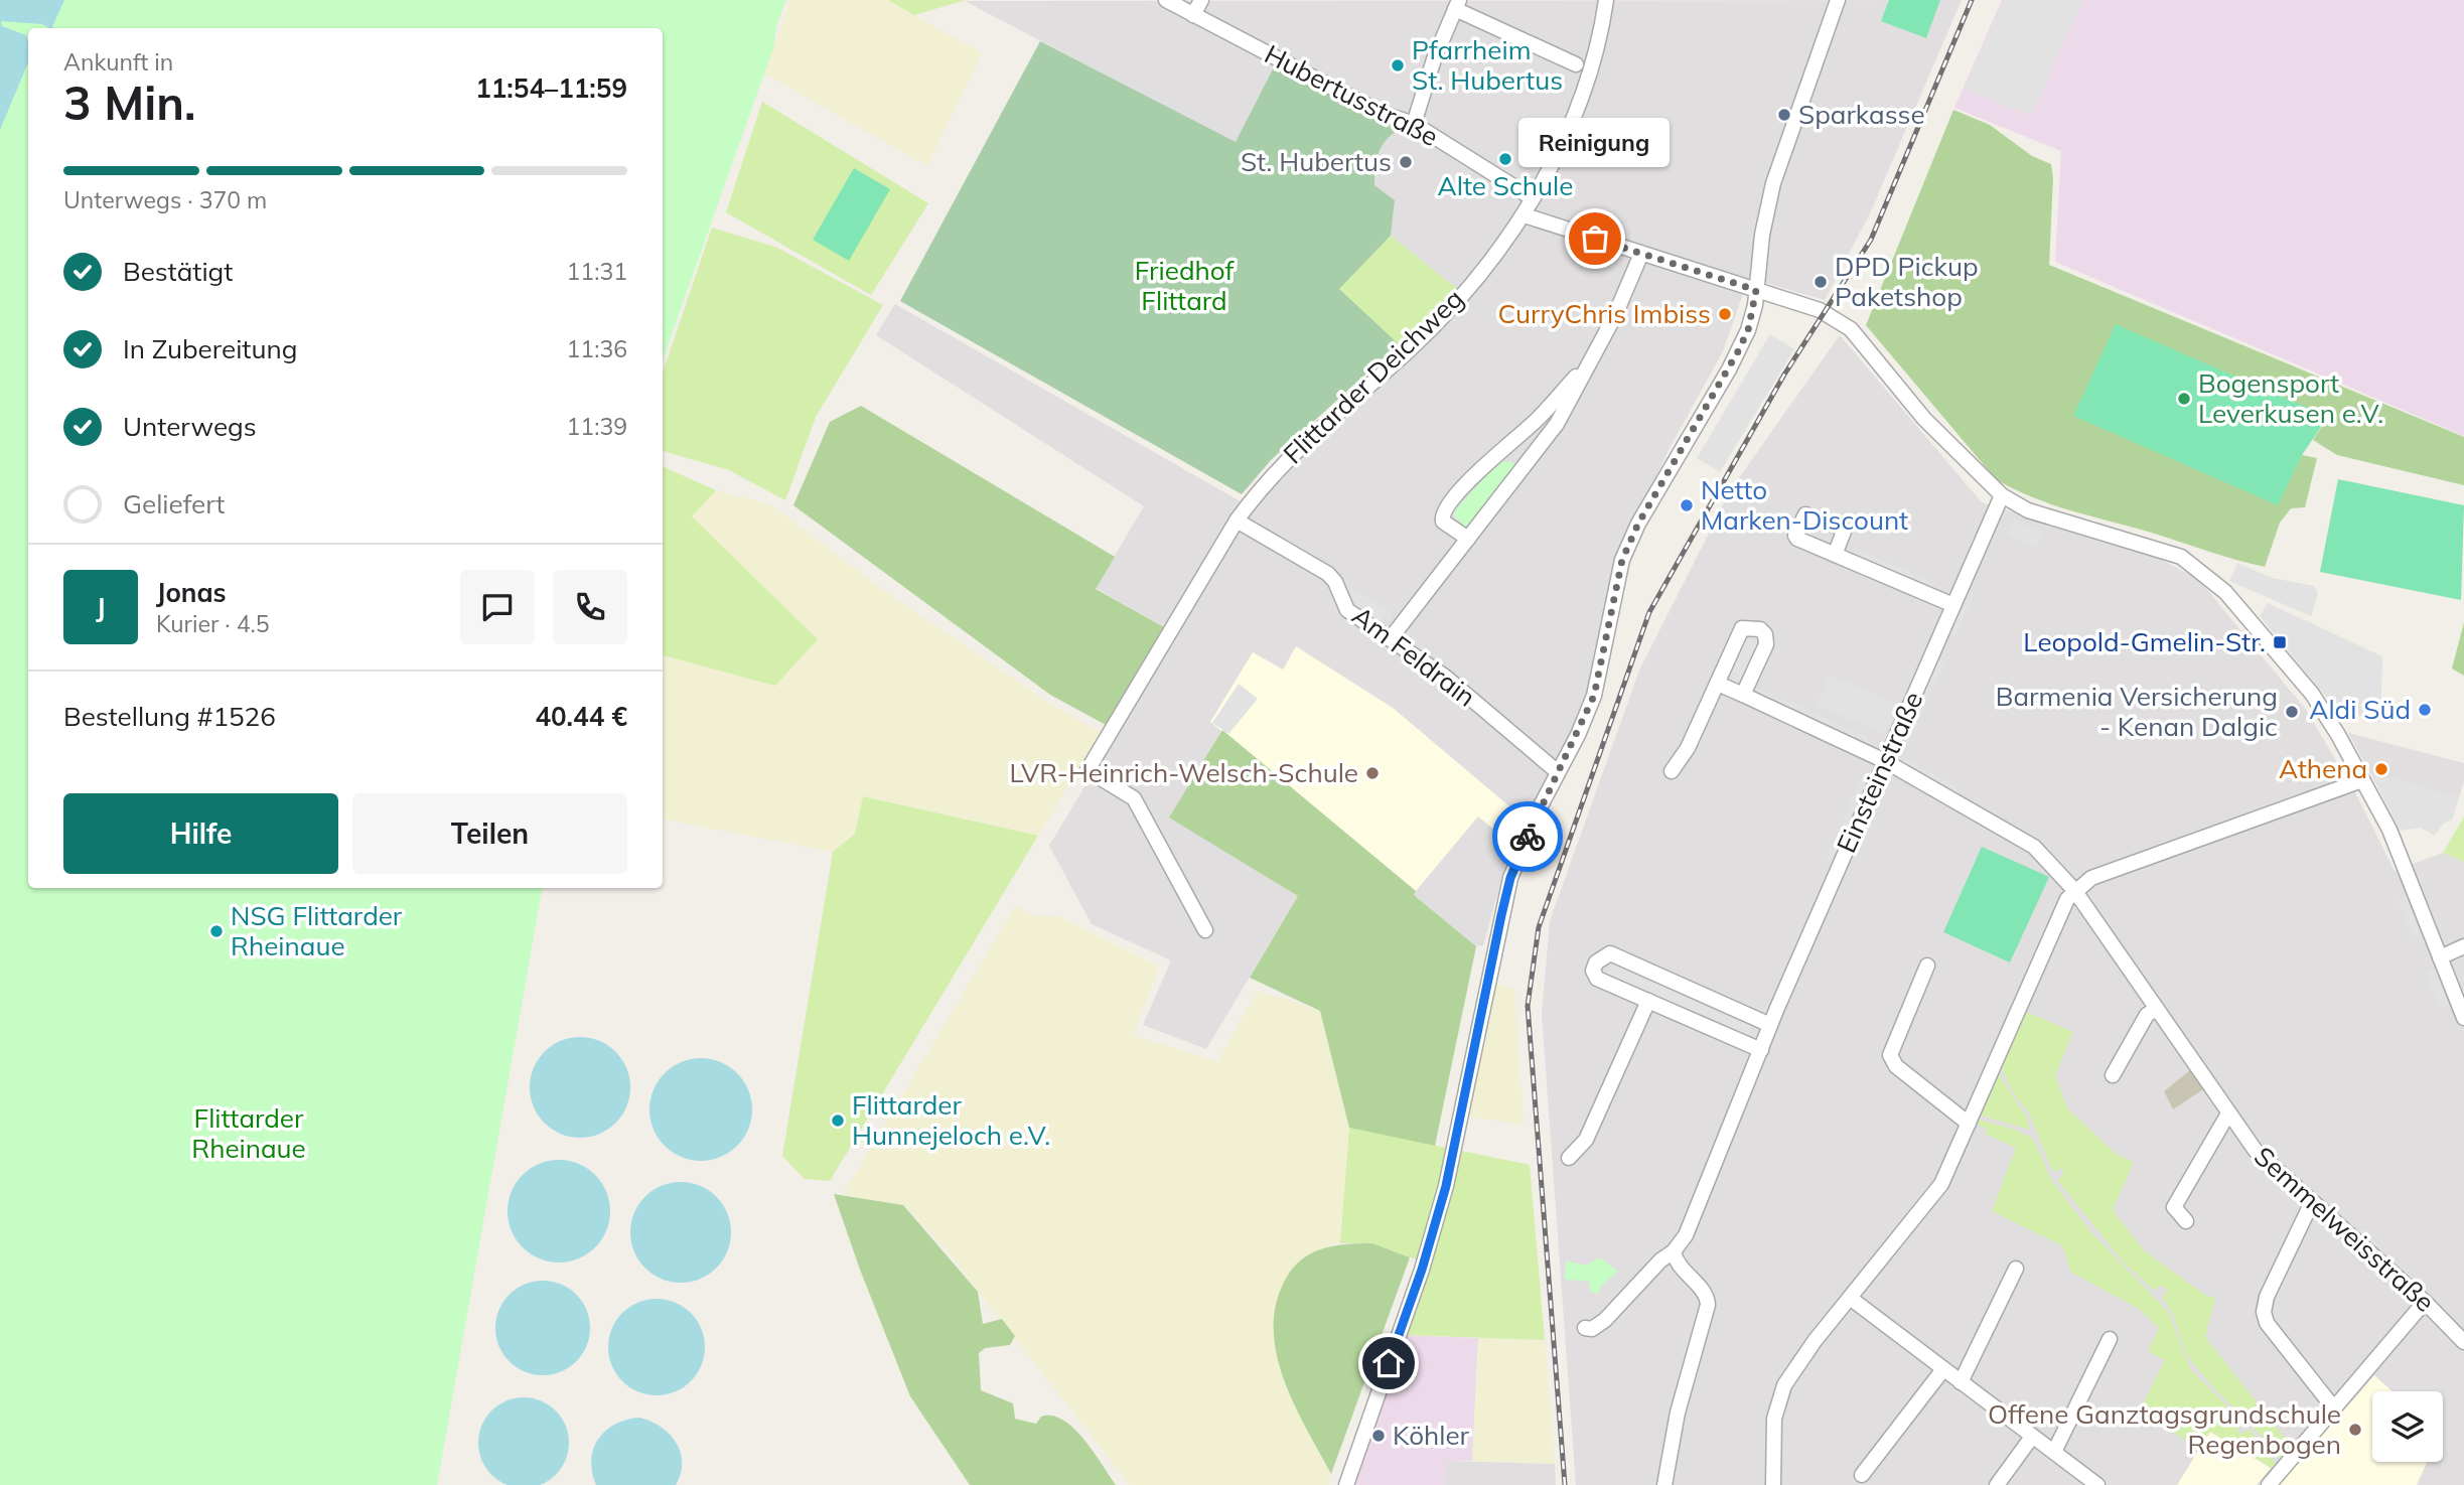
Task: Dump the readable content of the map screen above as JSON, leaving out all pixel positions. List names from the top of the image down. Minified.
{"streets":{"street":["Hubertusstraße","Flittarder Deichweg","Am Feldrain","Einsteinstraße","Semmelweisstraße"]},"crossings":[["Hubertusstraße","Flittarder Deichweg"],["Flittarder Deichweg","Am Feldrain"],["Einsteinstraße","Semmelweisstraße"]],"parks":["Friedhof Flittard","Flittarder Rheinaue"],"places":{"other":["Pfarrheim St. Hubertus","Sparkasse","Alte Schule","St. Hubertus","Reinigung","DPD Pickup Paketshop","CurryChris Imbiss","Bogensport Leverkusen e.V.","Netto Marken-Discount","Aldi Süd","Barmenia Versicherung - Kenan Dalgic","Athena","LVR-Heinrich-Welsch-Schule","NSG Flittarder Rheinaue","Flittarder Hunnejeloch e.V.","Offene Ganztagsgrundschule Regenbogen","Köhler"],"transit":["Leopold-Gmelin-Str."]},"page":{"heading":["3 Min.","Ankunft in","11:54–11:59"],"panel":["Jonas","Kurier · 4.5","Bestellung #1526","40.44 €"],"bubble":"Reinigung","bar":"Unterwegs · 370 m","list":[["Bestätigt","11:31"],["In Zubereitung","11:36"],["Unterwegs","11:39"],"Geliefert"],"round":"J","buttons":["Hilfe","Teilen"]}}
